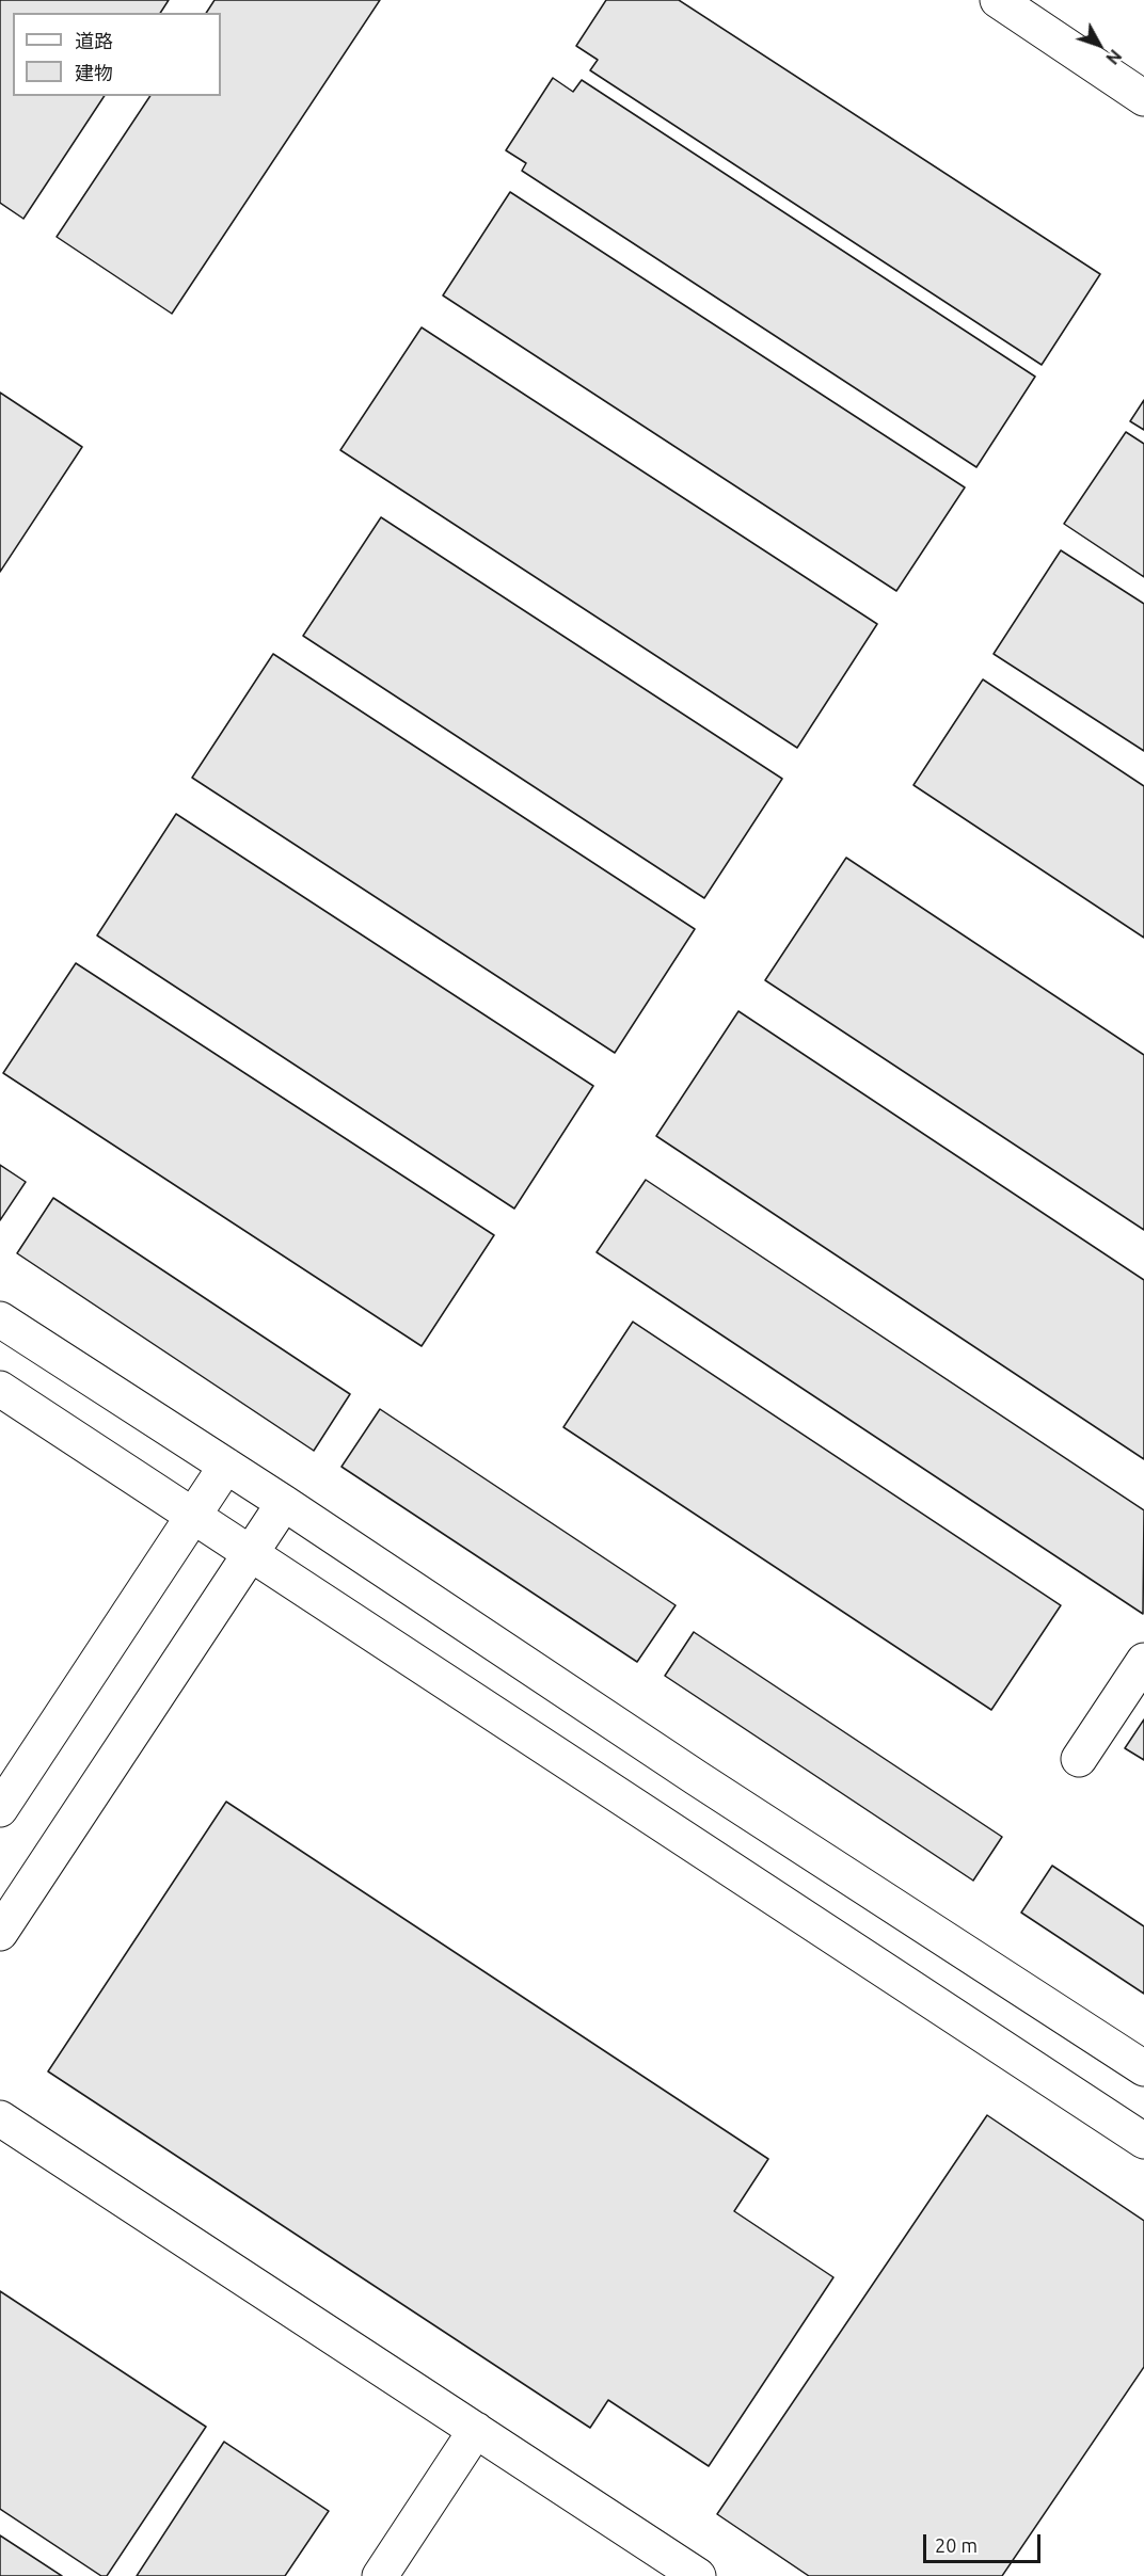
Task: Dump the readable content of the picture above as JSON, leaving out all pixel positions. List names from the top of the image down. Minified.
{"legend":["道路","建物"],"scale_bar":"20 m","north":"bottom right"}
